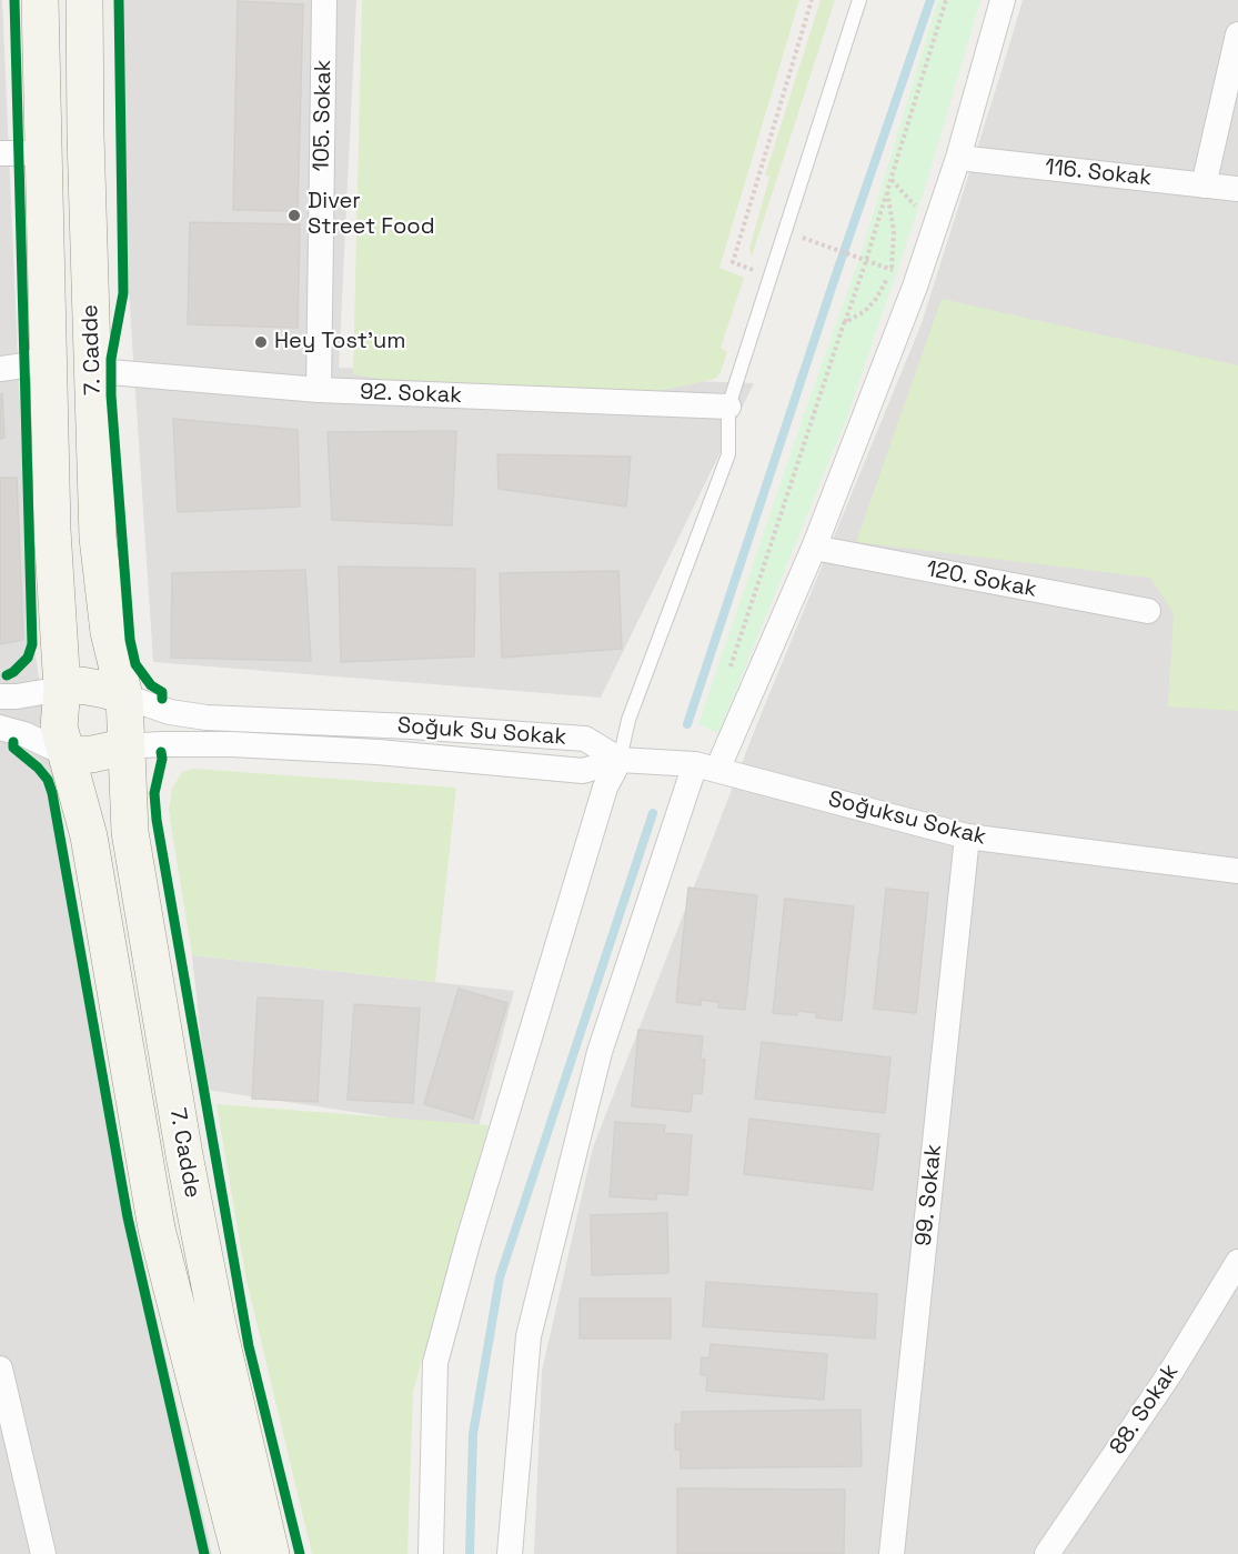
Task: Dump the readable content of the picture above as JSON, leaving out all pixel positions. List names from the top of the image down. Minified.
{"streets":{"main road":["7. Cadde"],"street":["105. Sokak","116. Sokak","92. Sokak","120. Sokak","Soğuk Su Sokak","Soğuksu Sokak","99. Sokak","88. Sokak"]},"crossings":[["105. Sokak","92. Sokak"],["7. Cadde","92. Sokak"],["7. Cadde","Soğuk Su Sokak"],["Soğuk Su Sokak","Soğuksu Sokak"],["Soğuksu Sokak","99. Sokak"]],"places":["Diver Street Food","Hey Tost'um"]}
